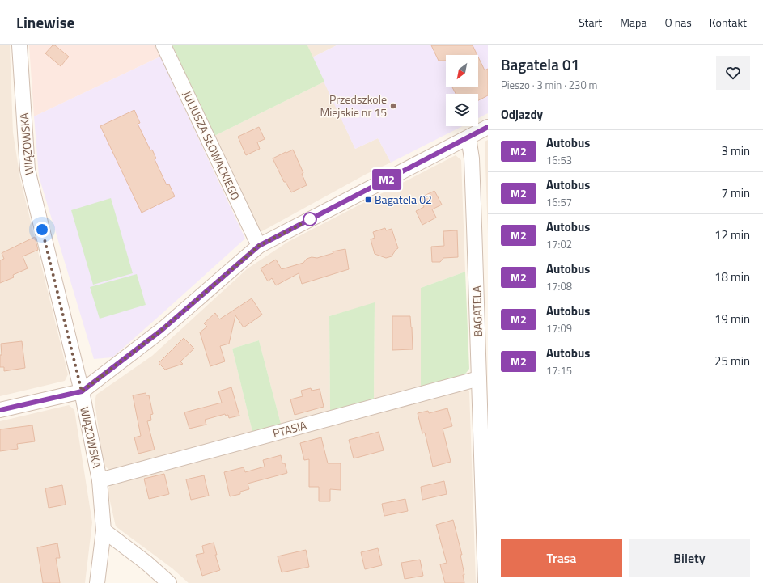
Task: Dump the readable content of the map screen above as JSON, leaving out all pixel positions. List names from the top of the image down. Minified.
{"streets":{"street":["WIĄZOWSKA","JULIUSZA SŁOWACKIEGO","BAGATELA","PTASIA"]},"crossings":[["WIĄZOWSKA","PTASIA"],["BAGATELA","PTASIA"]],"places":{"other":["Przedszkole Miejskie nr 15"],"transit":["Bagatela 02"]},"lines":["bus line M2"],"north":"bottom left","page":{"header":"Linewise","nav":["Start","Mapa","O nas","Kontakt"],"on_map":"M2","heading":[["Bagatela 01","Pieszo · 3 min · 230 m"],"Odjazdy"],"list":[{"mark":"M2","name":"Autobus","note":"16:53","value":"3 min"},{"mark":"M2","name":"Autobus","note":"16:57","value":"7 min"},{"mark":"M2","name":"Autobus","note":"17:02","value":"12 min"},{"mark":"M2","name":"Autobus","note":"17:08","value":"18 min"},{"mark":"M2","name":"Autobus","note":"17:09","value":"19 min"},{"mark":"M2","name":"Autobus","note":"17:15","value":"25 min"}],"buttons":["Trasa","Bilety"]}}
